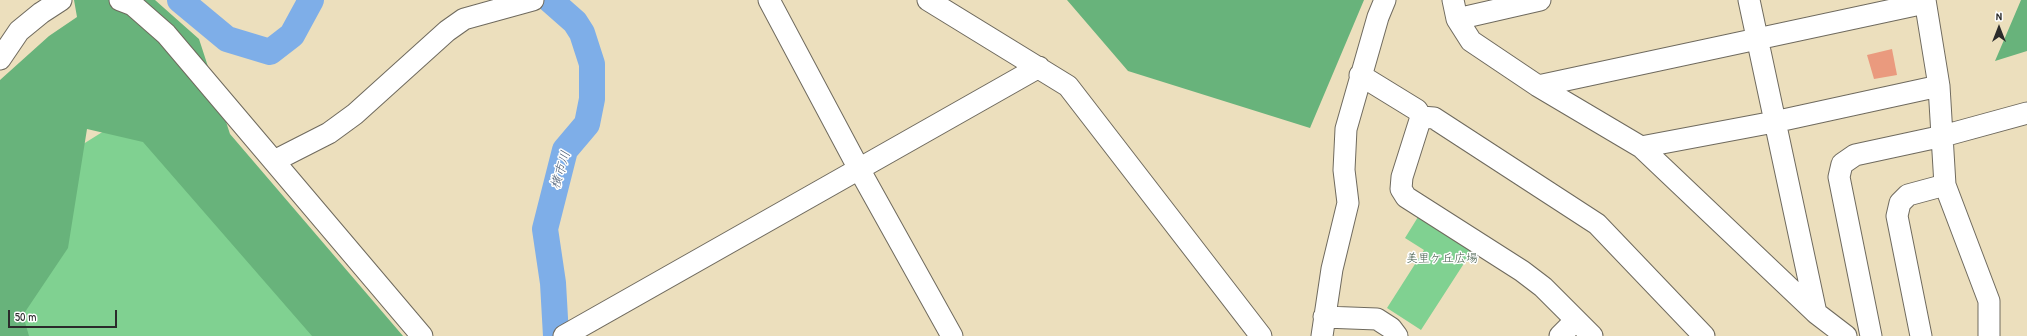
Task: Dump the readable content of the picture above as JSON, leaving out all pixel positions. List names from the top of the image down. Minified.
{"water":["横市川"],"parks":["美里ケ丘広場"],"scale_bar":"50 m","north":"top"}
